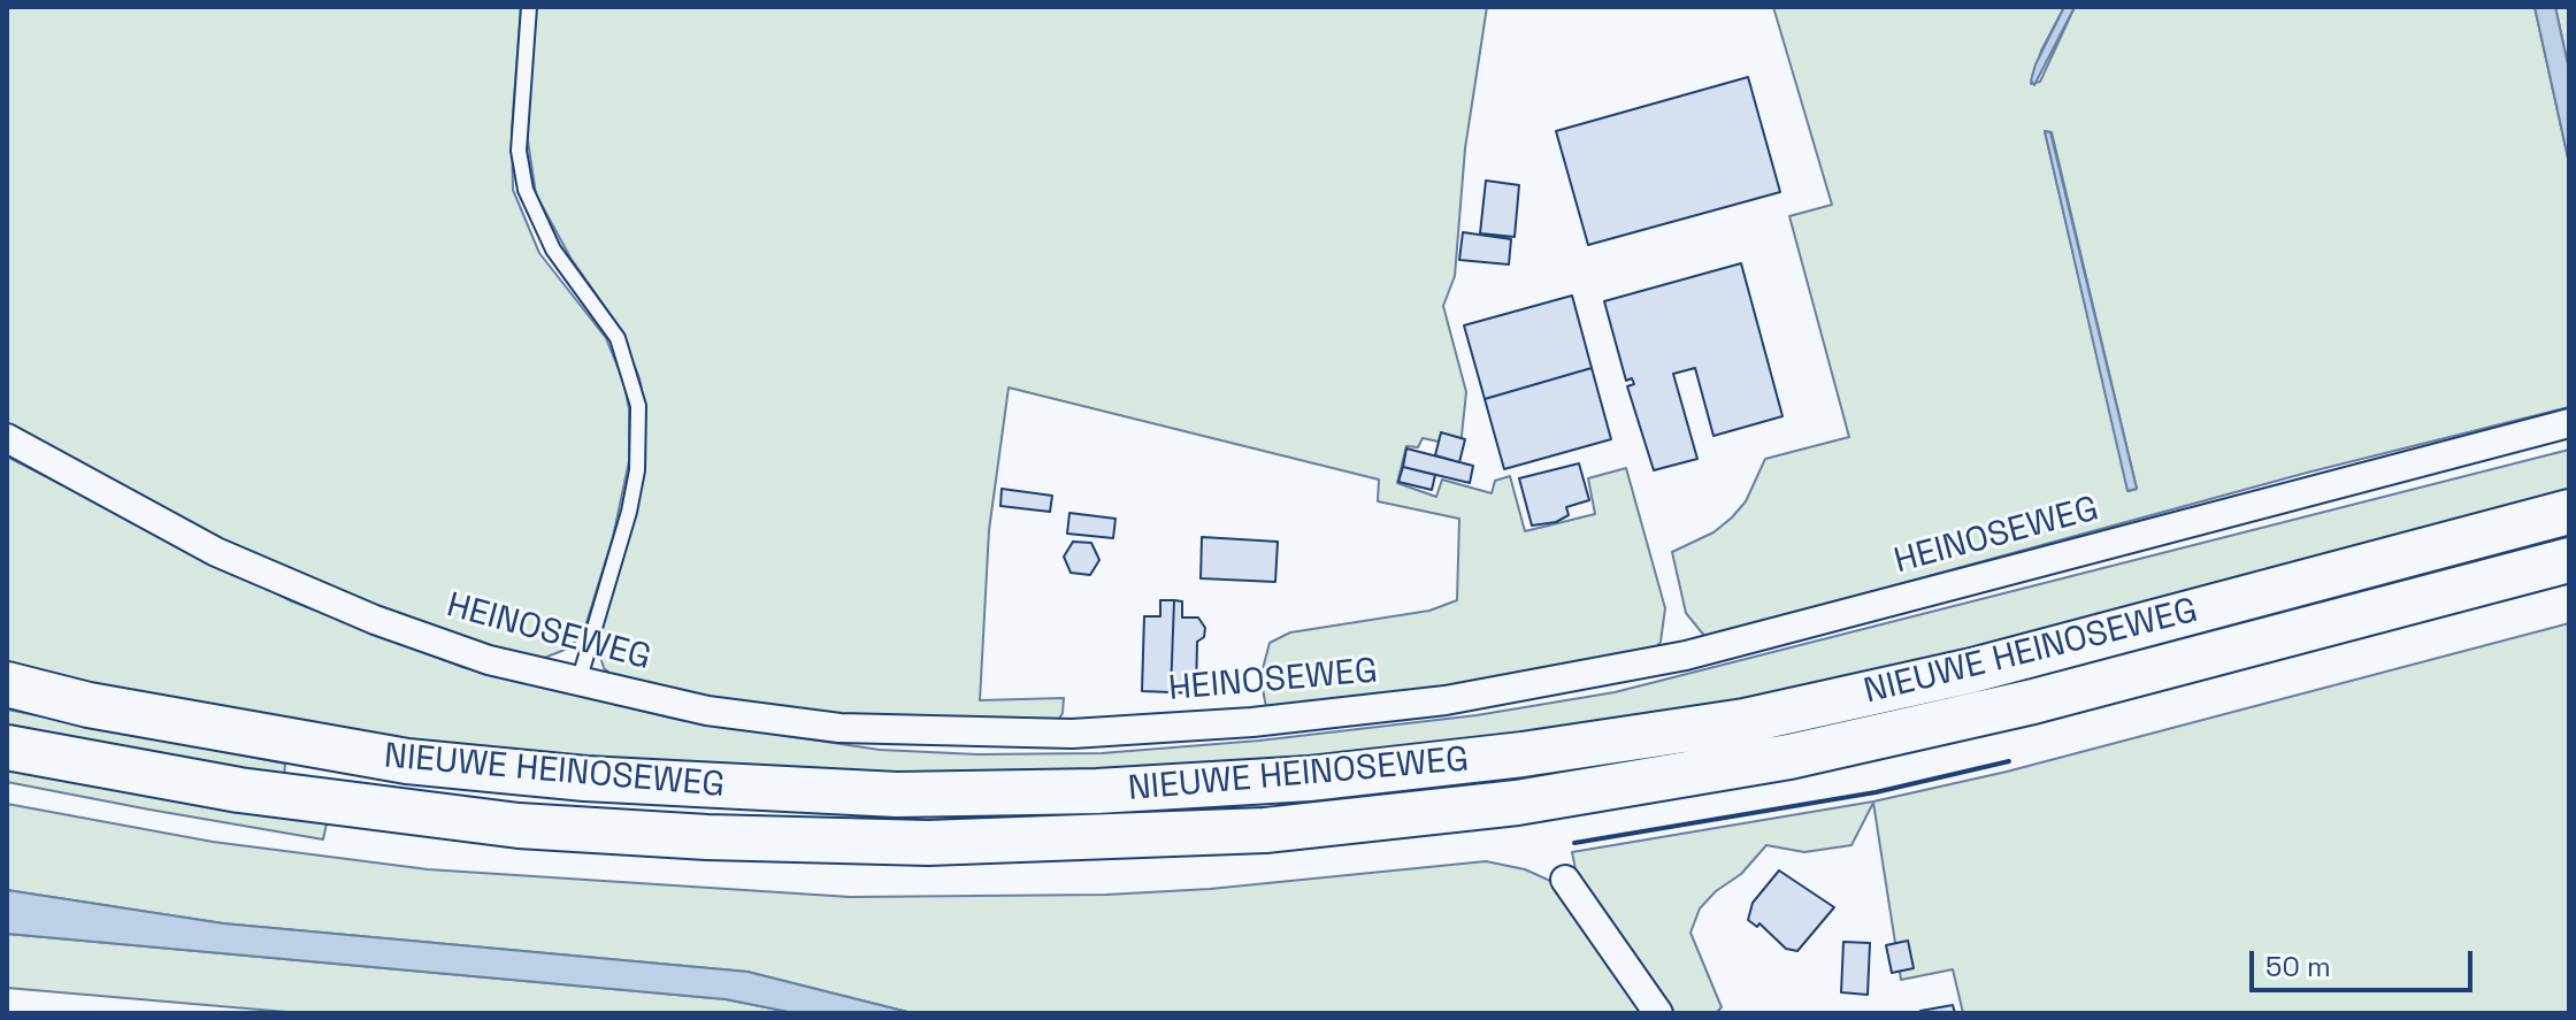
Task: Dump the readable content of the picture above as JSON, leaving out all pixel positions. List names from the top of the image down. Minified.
{"streets":{"highway":["NIEUWE HEINOSEWEG"],"street":["HEINOSEWEG"]},"scale_bar":"50 m"}
